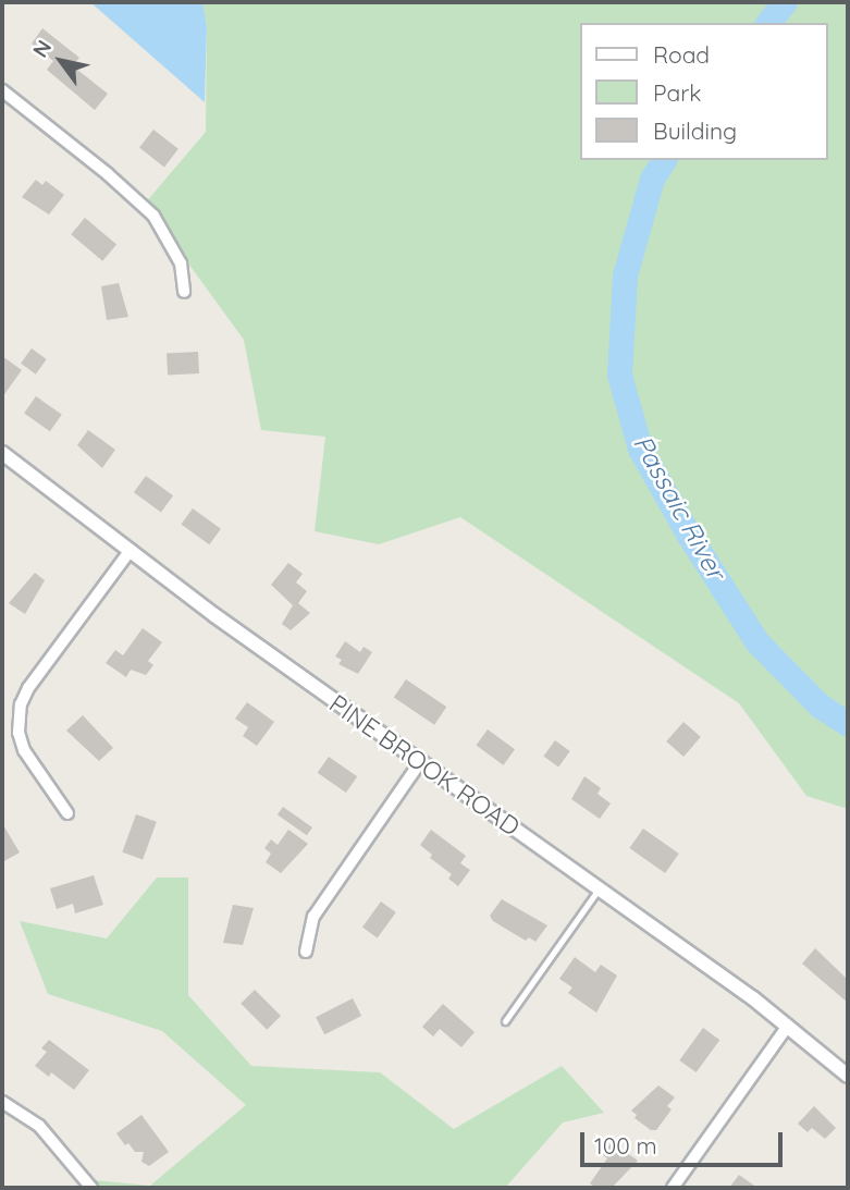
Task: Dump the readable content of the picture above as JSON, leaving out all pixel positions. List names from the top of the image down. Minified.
{"streets":{"street":["PINE BROOK ROAD"]},"water":["Passaic River"],"legend":["Road","Park","Building"],"scale_bar":"100 m","north":"top left"}
